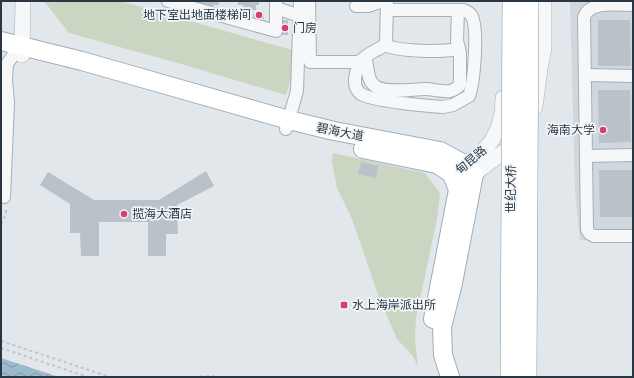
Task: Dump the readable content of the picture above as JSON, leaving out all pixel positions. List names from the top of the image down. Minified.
{"streets":{"highway":["世纪大桥"],"main road":["碧海大道"],"street":["甸昆路"]},"crossings":[["碧海大道","甸昆路"]],"places":{"other":["地下室出地面楼梯间","门房","海南大学","揽海大酒店"],"transit":["水上海岸派出所"]}}
